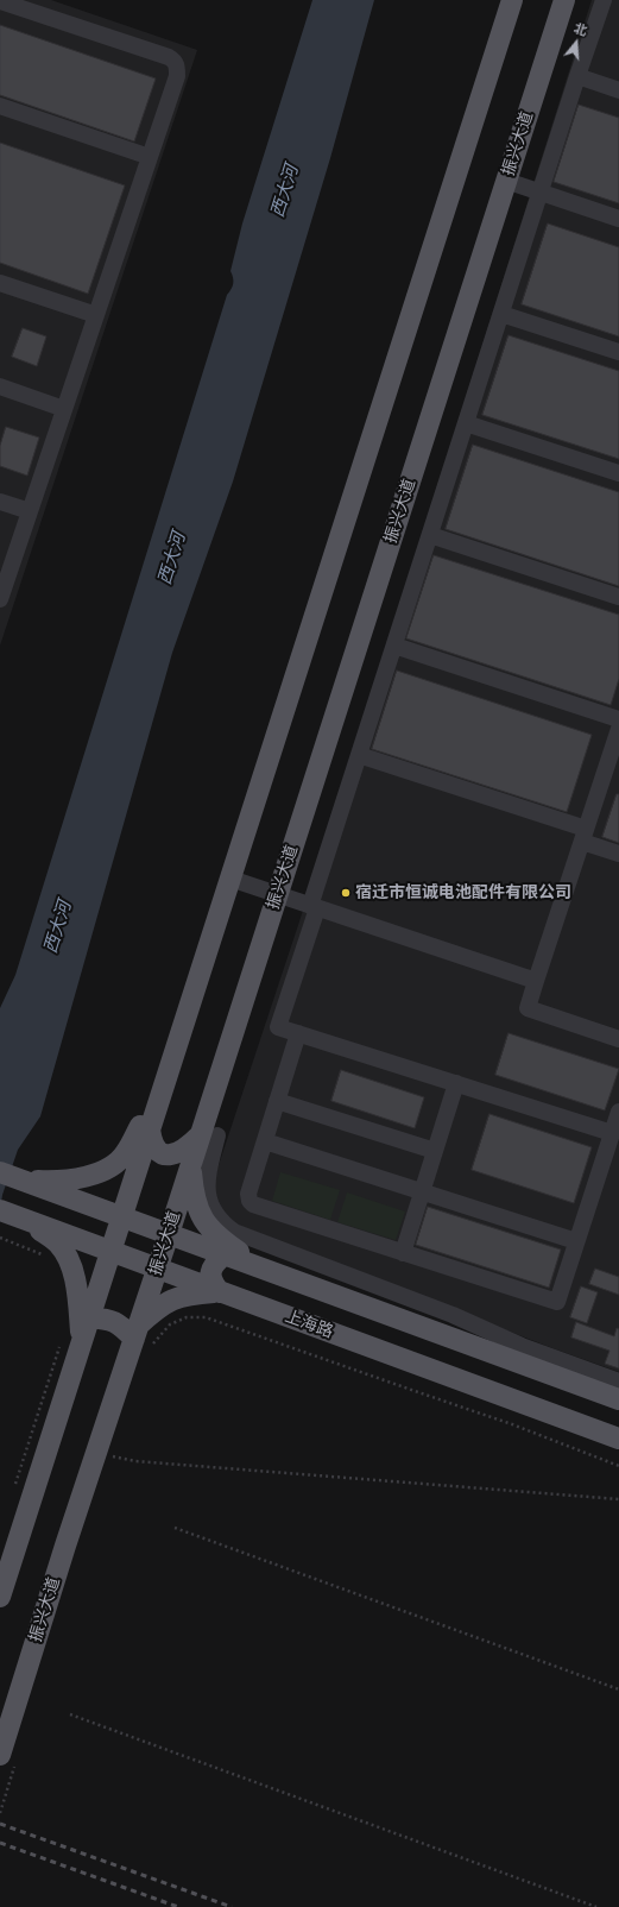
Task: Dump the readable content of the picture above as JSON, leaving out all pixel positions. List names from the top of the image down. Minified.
{"streets":{"main road":["振兴大道","上海路"]},"crossings":[["振兴大道","上海路"]],"water":["西大河"],"places":["宿迁市恒诚电池配件有限公司"],"north":"top"}
